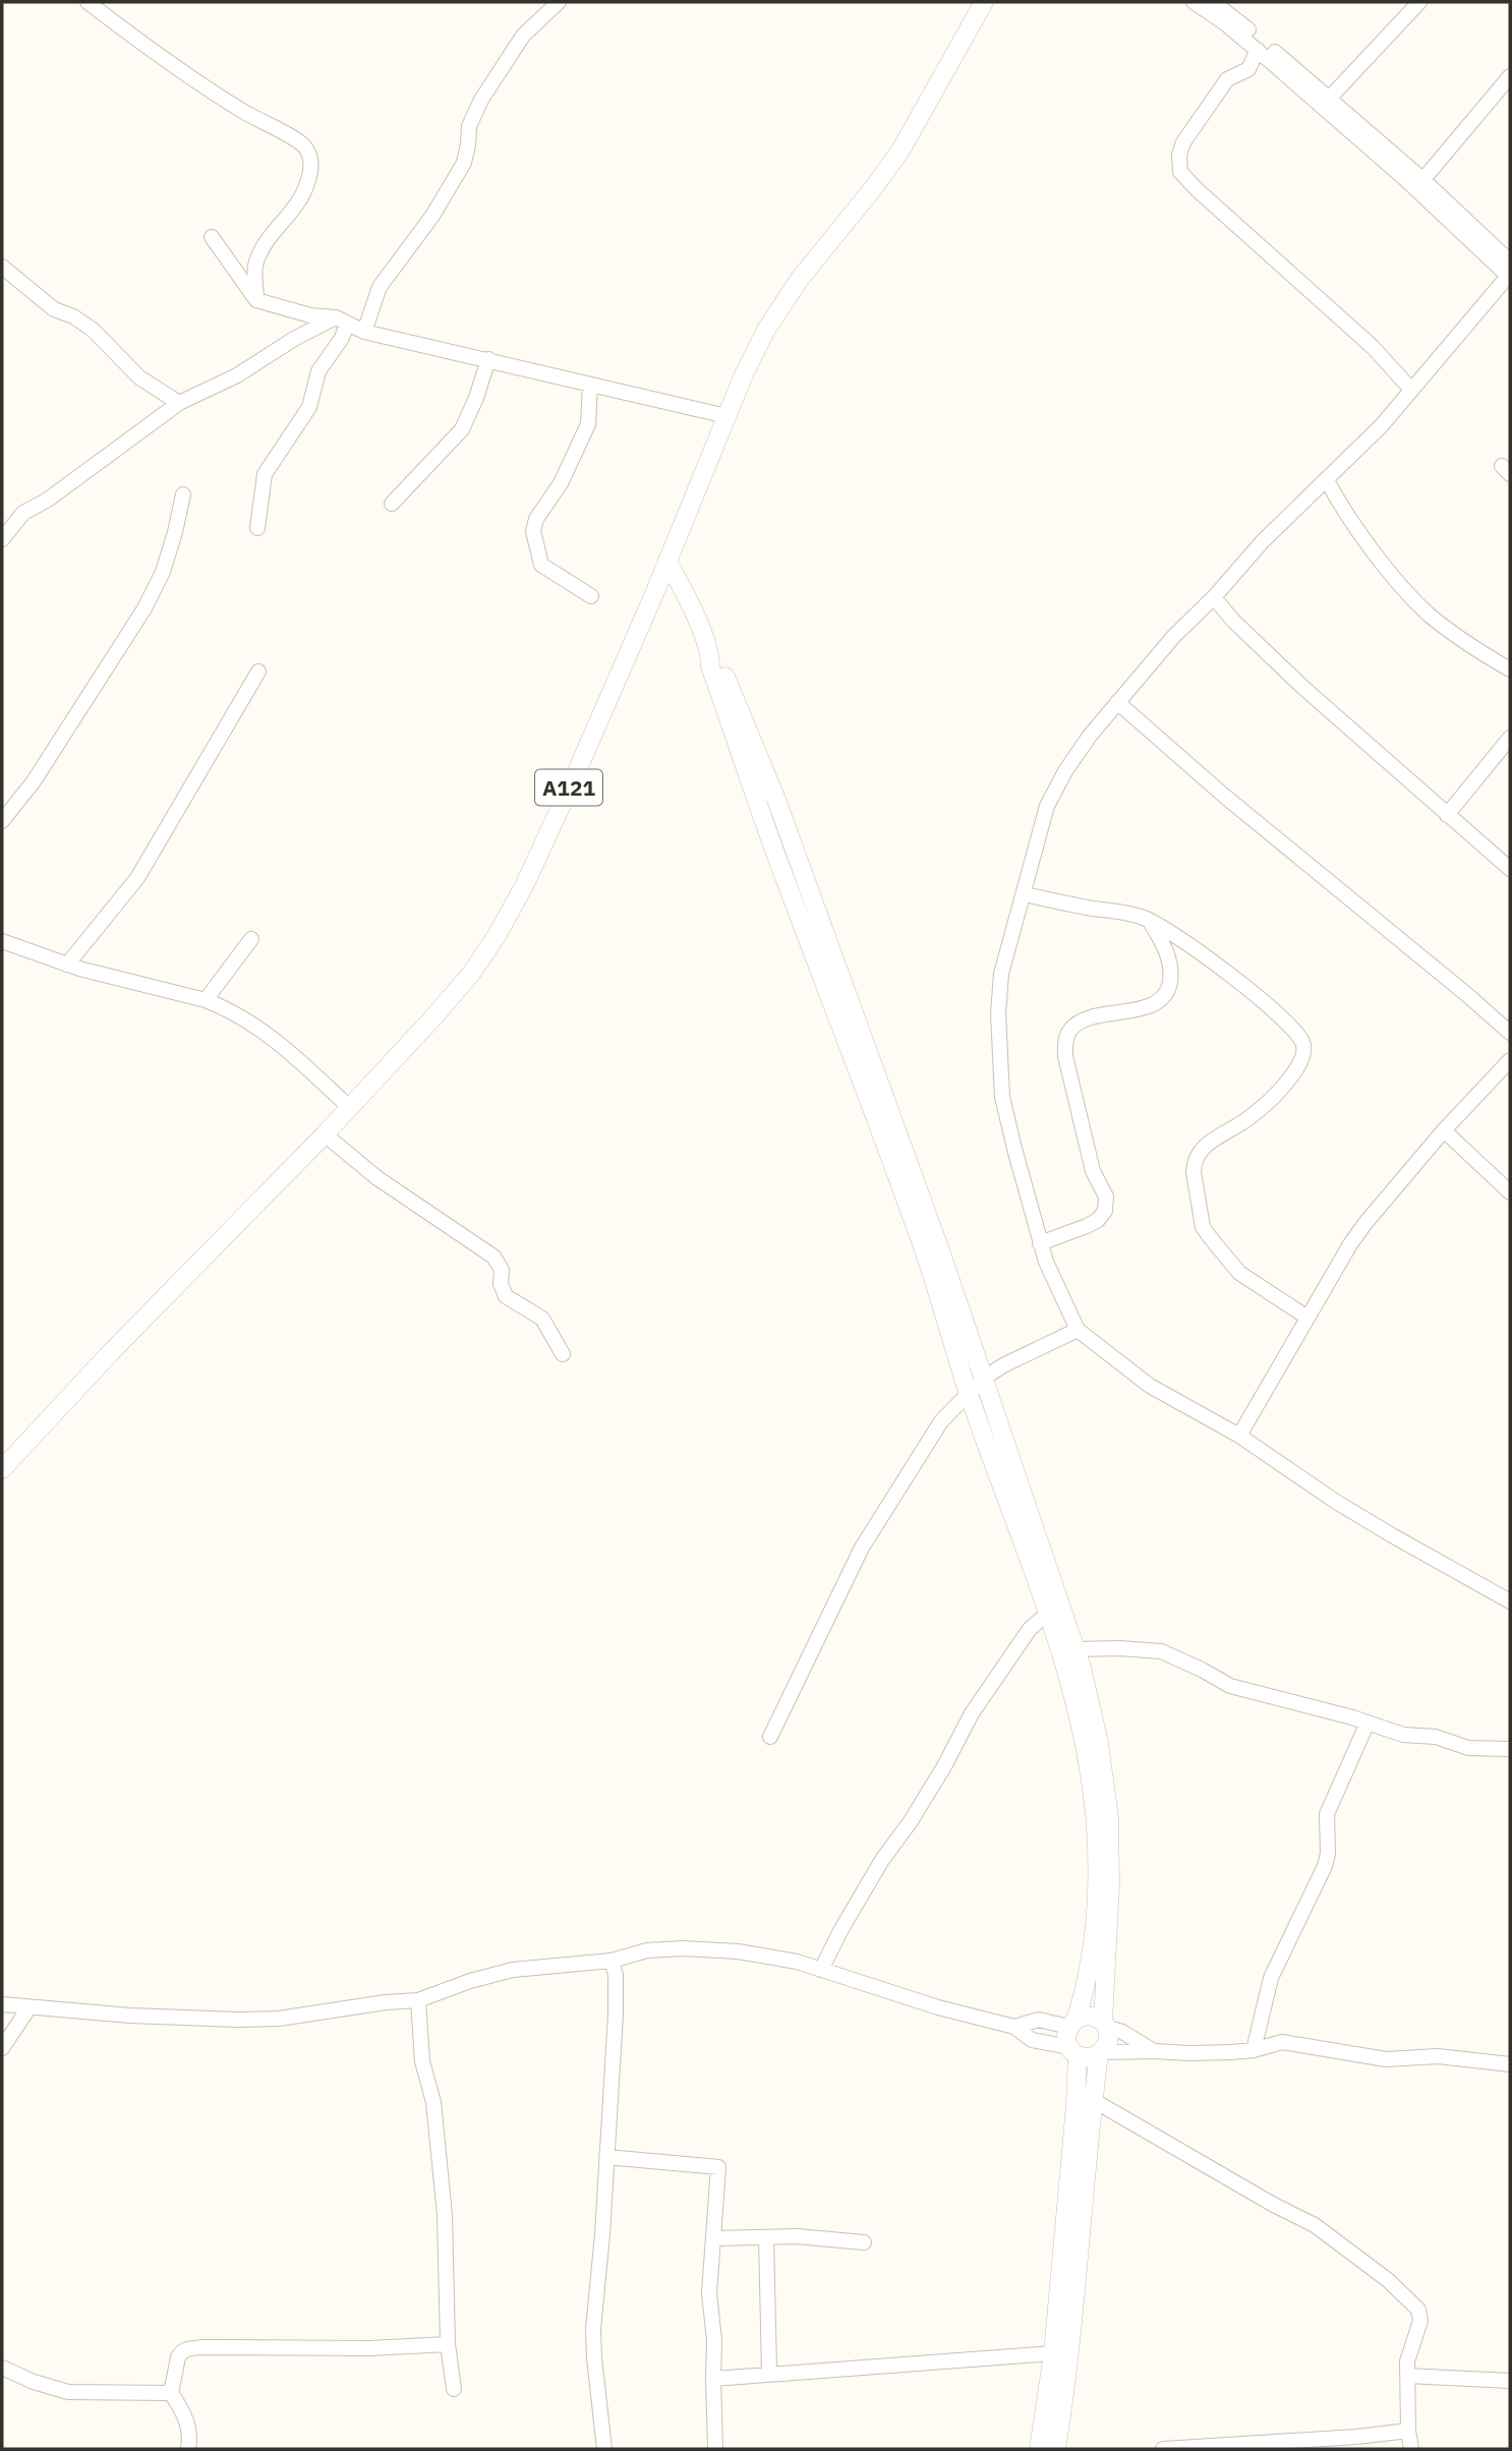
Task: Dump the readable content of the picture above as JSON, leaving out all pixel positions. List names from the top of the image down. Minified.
{"streets":{"main road":["A121"]}}
